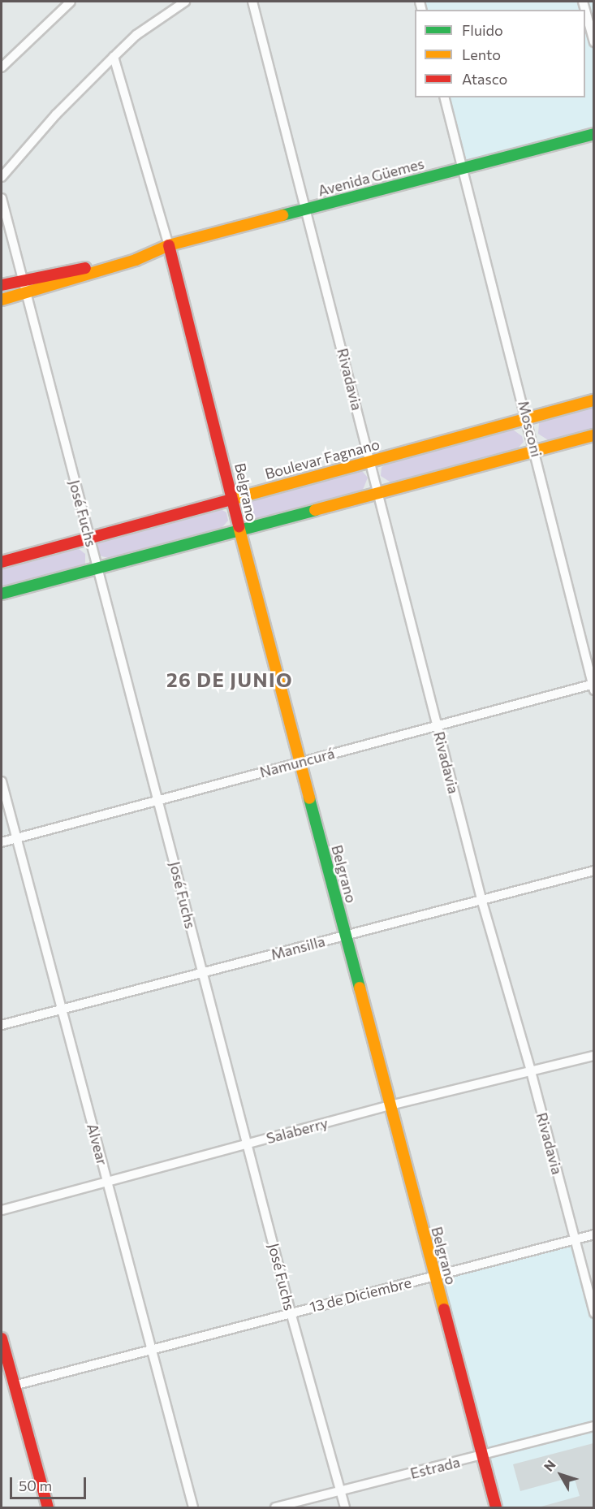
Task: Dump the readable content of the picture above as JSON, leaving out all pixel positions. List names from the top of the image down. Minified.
{"streets":{"street":["Avenida Güemes","Rivadavia","Mosconi","Boulevar Fagnano","Belgrano","José Fuchs","Namuncurá","Mansilla","Salaberry","Alvear","13 de Diciembre","Estrada"]},"crossings":[["Avenida Güemes","Rivadavia"],["Avenida Güemes","Mosconi"],["Avenida Güemes","Belgrano"],["Avenida Güemes","José Fuchs"],["Rivadavia","Boulevar Fagnano"],["Rivadavia","Namuncurá"],["Rivadavia","Mansilla"],["Rivadavia","Salaberry"],["Rivadavia","13 de Diciembre"],["Mosconi","Boulevar Fagnano"],["Mosconi","Namuncurá"],["Boulevar Fagnano","Belgrano"],["Boulevar Fagnano","José Fuchs"],["Belgrano","Namuncurá"],["Belgrano","Mansilla"],["Belgrano","Salaberry"],["Belgrano","13 de Diciembre"],["Belgrano","Estrada"],["José Fuchs","Namuncurá"],["José Fuchs","Mansilla"],["José Fuchs","Salaberry"],["José Fuchs","13 de Diciembre"],["José Fuchs","Estrada"],["Namuncurá","Alvear"],["Mansilla","Alvear"],["Salaberry","Alvear"],["Alvear","13 de Diciembre"]],"districts":["26 DE JUNIO"],"legend":["Fluido","Lento","Atasco"],"scale_bar":"50 m","north":"top left"}
